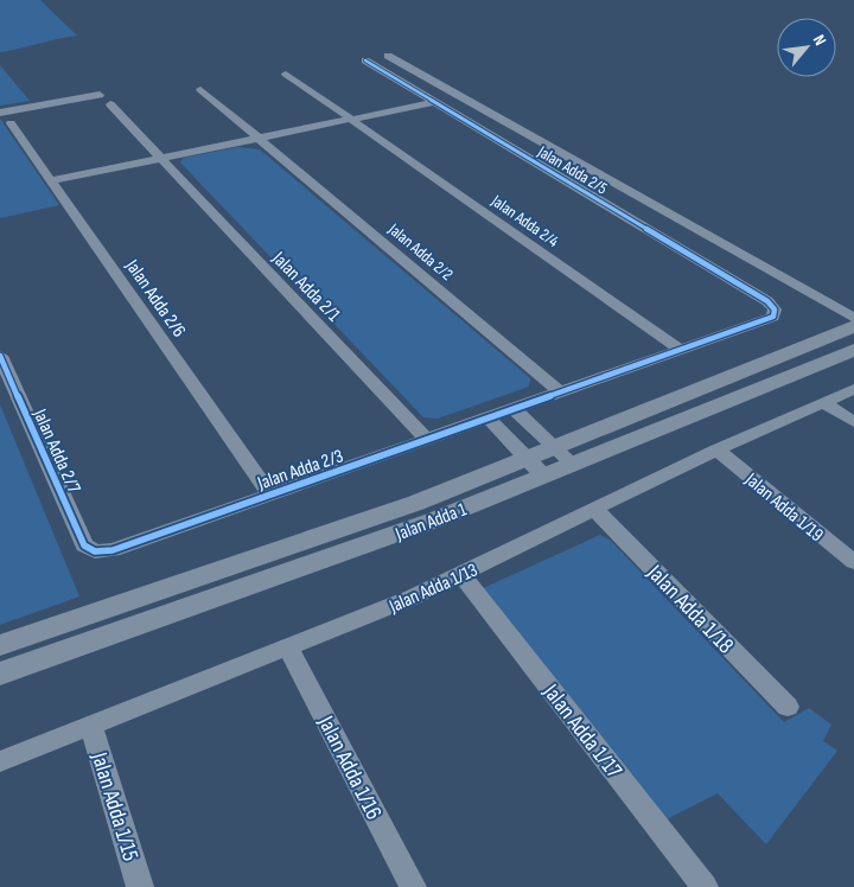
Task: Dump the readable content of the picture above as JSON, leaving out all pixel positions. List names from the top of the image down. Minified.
{"streets":{"street":["Jalan Adda 2/5","Jalan Adda 2/4","Jalan Adda 2/2","Jalan Adda 2/1","Jalan Adda 2/6","Jalan Adda 2/7","Jalan Adda 2/3","Jalan Adda 1/19","Jalan Adda 1","Jalan Adda 1/13","Jalan Adda 1/18","Jalan Adda 1/17","Jalan Adda 1/16","Jalan Adda 1/15"]},"crossings":[["Jalan Adda 2/5","Jalan Adda 2/4"],["Jalan Adda 2/2","Jalan Adda 2/3"],["Jalan Adda 2/1","Jalan Adda 2/3"],["Jalan Adda 2/6","Jalan Adda 2/3"],["Jalan Adda 2/7","Jalan Adda 2/3"],["Jalan Adda 1/19","Jalan Adda 1/13"],["Jalan Adda 1/13","Jalan Adda 1/18"],["Jalan Adda 1/13","Jalan Adda 1/17"],["Jalan Adda 1/13","Jalan Adda 1/16"],["Jalan Adda 1/13","Jalan Adda 1/15"]],"north":"top right"}
